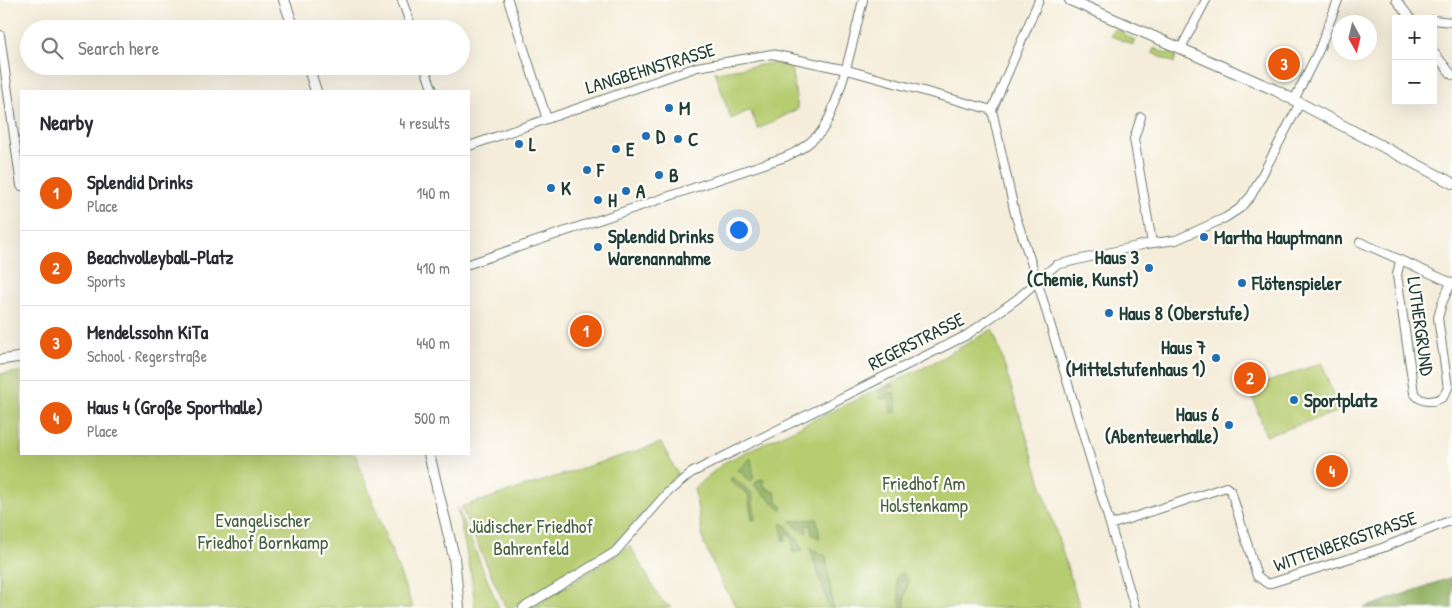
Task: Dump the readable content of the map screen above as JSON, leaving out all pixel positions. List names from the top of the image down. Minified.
{"streets":{"street":["LANGBEHNSTRASSE","LUTHERGRUND","REGERSTRASSE","WITTENBERGSTRASSE"]},"parks":["Friedhof Am Holstenkamp","Evangelischer Friedhof Bornkamp","Jüdischer Friedhof Bahrenfeld"],"places":["M","D","C","L","E","F","B","K","A","H","Martha Hauptmann","Splendid Drinks Warenannahme","Haus 3 (Chemie, Kunst)","Flötenspieler","Haus 8 (Oberstufe)","Haus 7 (Mittelstufenhaus 1)","Sportplatz","Haus 6 (Abenteuerhalle)"],"north":"bottom","page":{"map_buttons":["+","−"],"search":"Search here","pins":["3","1","2","4"],"heading":["Nearby","4 results"],"list":[{"mark":"1","name":"Splendid Drinks","note":"Place","value":"140 m"},{"mark":"2","name":"Beachvolleyball-Platz","note":"Sports","value":"410 m"},{"mark":"3","name":"Mendelssohn KiTa","note":"School · Regerstraße","value":"440 m"},{"mark":"4","name":"Haus 4 (Große Sporthalle)","note":"Place","value":"500 m"}]}}
